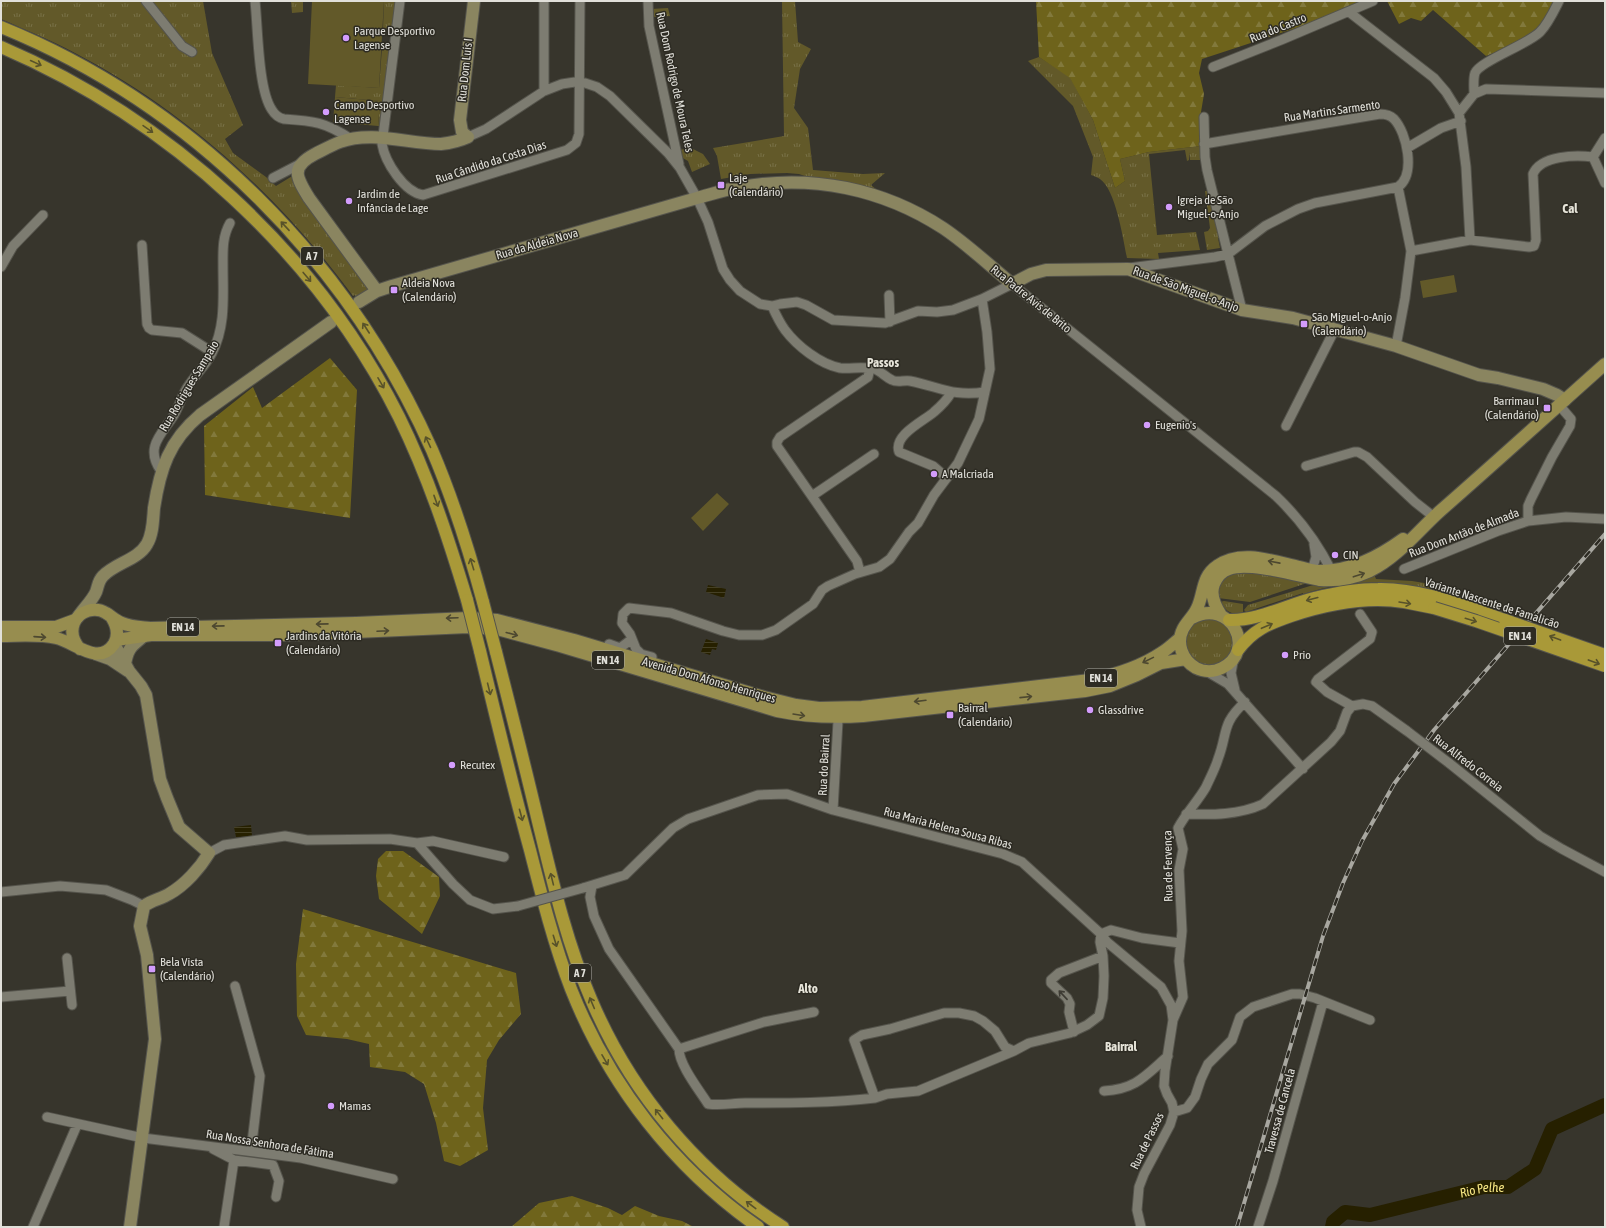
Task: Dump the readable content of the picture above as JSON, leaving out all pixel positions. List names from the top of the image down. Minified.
{"streets":{"highway":["A 7","Variante Nascente de Famalicão","EN 14"],"main road":["Avenida Dom Afonso Henriques"],"street":["Rua do Castro","Rua Dom Luís I","Rua Dom Rodrigo de Moura Teles","Rua Martins Sarmento","Rua Cândido da Costa Dias","Rua da Aldeia Nova","Rua de São Miguel-o-Anjo","Rua Padre Avis de Brito","Rua Rodrigues Sampaio","Rua Dom Antão de Almada","Rua Alfredo Correia","Rua do Bairral","Rua Maria Helena Sousa Ribas","Rua de Fervença","Travessa de Cancela","Rua de Passos","Rua Nossa Senhora de Fátima"]},"crossings":[["Rua da Aldeia Nova","Rua Padre Avis de Brito"],["Rua de São Miguel-o-Anjo","Rua Padre Avis de Brito"],["Rua de São Miguel-o-Anjo","Avenida Dom Afonso Henriques"],["Rua Padre Avis de Brito","Avenida Dom Afonso Henriques"],["Variante Nascente de Famalicão","EN 14"],["Variante Nascente de Famalicão","Avenida Dom Afonso Henriques"],["EN 14","Avenida Dom Afonso Henriques"],["Rua do Bairral","Rua Maria Helena Sousa Ribas"],["Rua Maria Helena Sousa Ribas","Rua de Passos"],["Rua de Fervença","Rua de Passos"]],"districts":["Cal","Passos","Alto","Bairral"],"water":["Rio Pelhe"],"places":{"other":["Parque Desportivo Lagense","Campo Desportivo Lagense","Jardim de Infância de Lage","Igreja de São Miguel-o-Anjo","Eugenio's","A Malcriada","CIN","Prio","Glassdrive","Recutex","Mamas"],"transit":["Laje (Calendário)","Aldeia Nova (Calendário)","São Miguel-o-Anjo (Calendário)","Barrimau I (Calendário)","Jardins da Vitória (Calendário)","Bairral (Calendário)","Bela Vista (Calendário)"]}}
